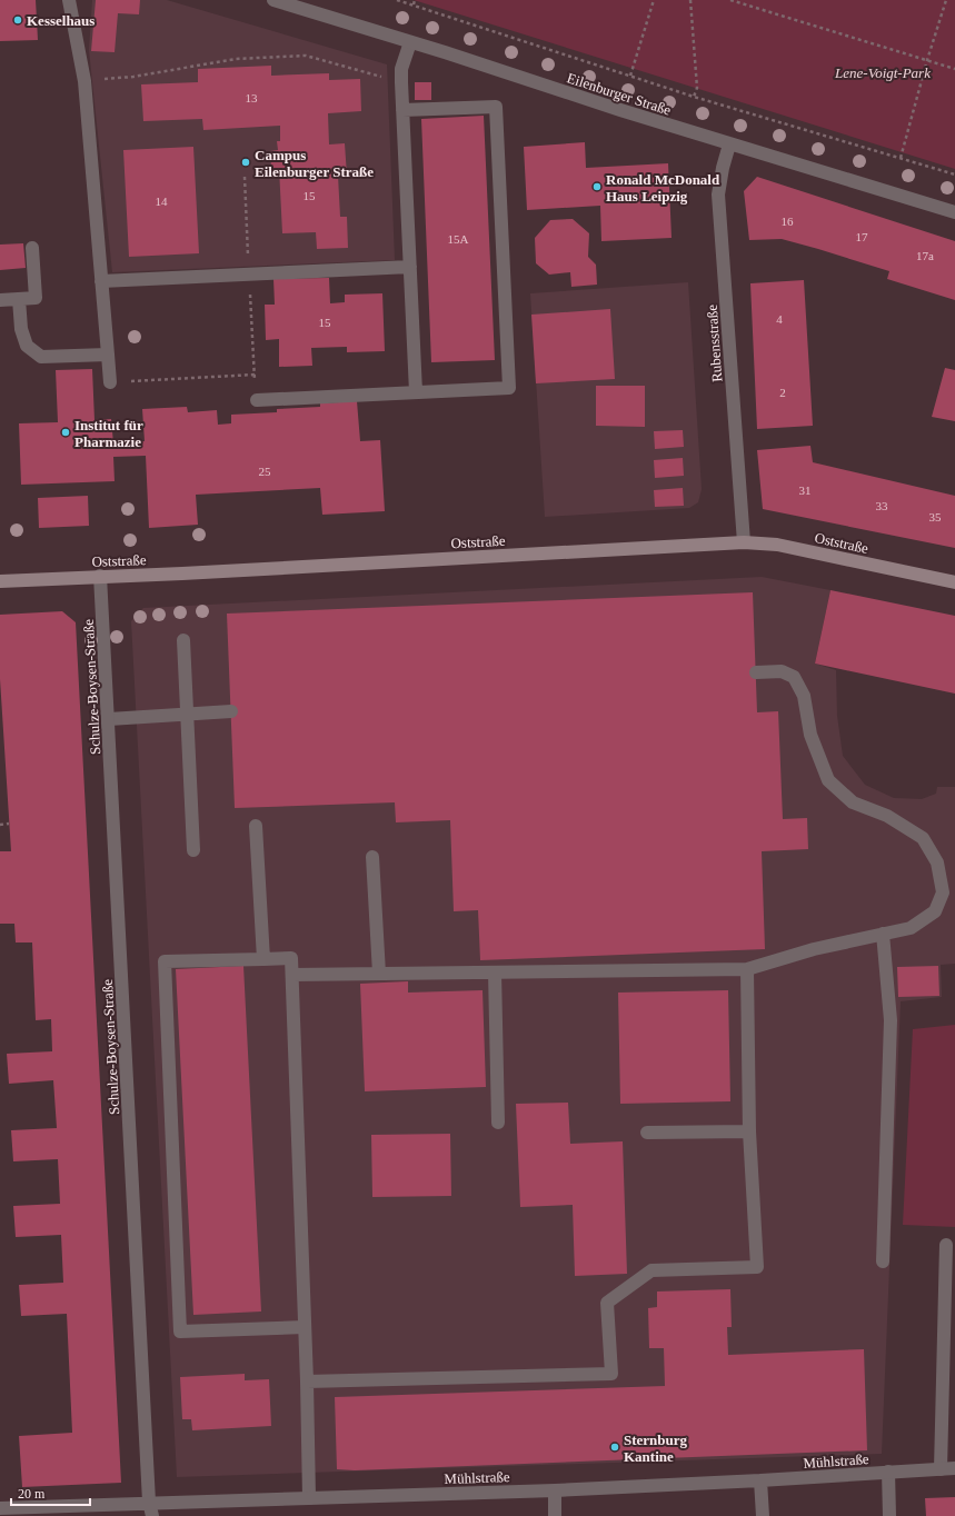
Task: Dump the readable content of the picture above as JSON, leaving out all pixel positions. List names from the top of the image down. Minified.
{"streets":{"street":["Eilenburger Straße","Rubensstraße","Oststraße","Schulze-Boysen-Straße","Mühlstraße"]},"crossings":[["Eilenburger Straße","Rubensstraße"],["Rubensstraße","Oststraße"],["Oststraße","Schulze-Boysen-Straße"],["Schulze-Boysen-Straße","Mühlstraße"]],"parks":["Lene-Voigt-Park"],"places":["Kesselhaus","Campus Eilenburger Straße","Ronald McDonald Haus Leipzig","Institut für Pharmazie","Sternburg Kantine"],"house_numbers":["13","15","14","16","17","15A","17a","4","15","2","25","31","33","35"],"scale_bar":"20 m"}
